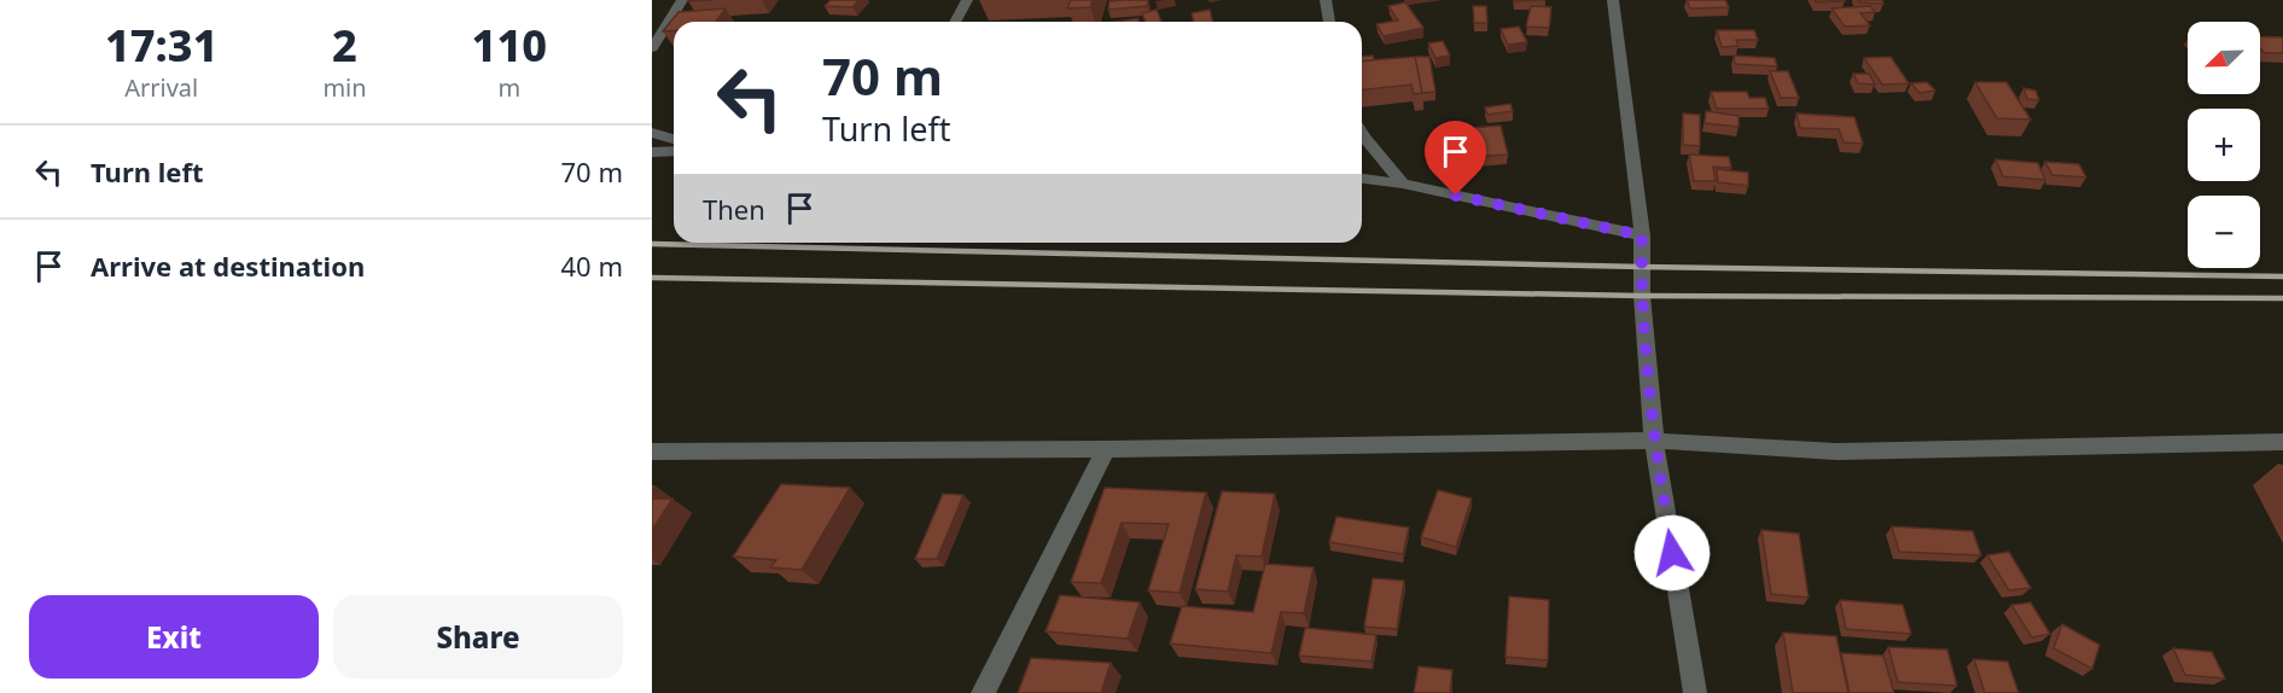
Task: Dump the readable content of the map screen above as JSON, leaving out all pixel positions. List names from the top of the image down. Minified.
{"north":"bottom left","page":{"eta":["17:31","Arrival","2","min","110","m"],"map_buttons":["+","−"],"turn":["70 m","Turn left"],"list":[{"name":"Turn left","value":"70 m"},{"name":"Arrive at destination","value":"40 m"}],"then":"Then","buttons":["Exit","Share"]}}
